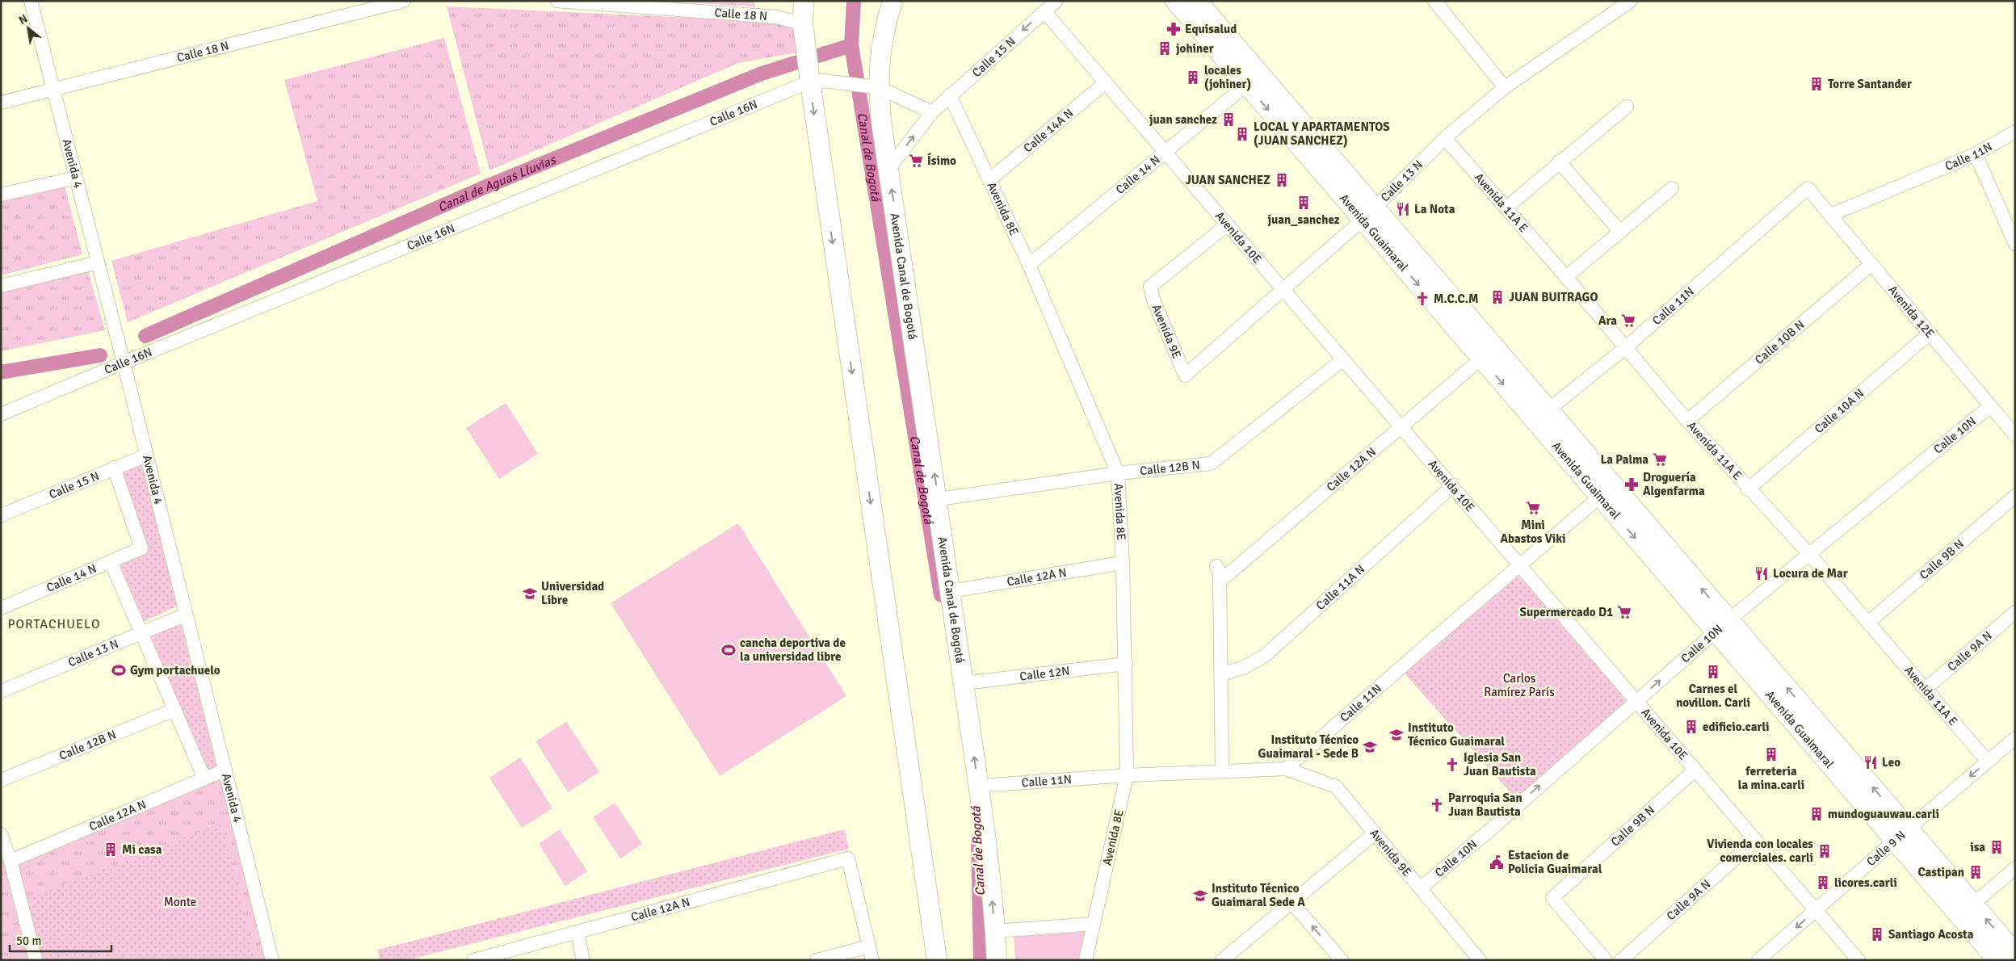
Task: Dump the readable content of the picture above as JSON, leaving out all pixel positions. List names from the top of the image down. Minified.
{"streets":{"street":["Calle 18 N","Calle 15 N","Calle 16N","Calle 14A N","Calle 11N","Avenida 4","Calle 14 N","Calle 13 N","Avenida 11A E","Avenida 8E","Avenida Guaimaral","Avenida 10E","Avenida Canal de Bogotá","Avenida 12E","Avenida 9E","Calle 10B N","Calle 10A N","Calle 10N","Calle 12B N","Calle 12A N","Calle 9B N","Calle 11A N","Calle 9A N","Calle 12N","Calle 9 N"]},"crossings":[["Calle 18 N","Avenida 4"],["Calle 15 N","Avenida 4"],["Calle 15 N","Calle 14 N"],["Calle 15 N","Avenida 8E"],["Calle 15 N","Avenida 10E"],["Calle 15 N","Avenida Canal de Bogotá"],["Calle 16N","Avenida 4"],["Calle 16N","Avenida Canal de Bogotá"],["Calle 14A N","Avenida 8E"],["Calle 14A N","Avenida 10E"],["Calle 11N","Avenida 11A E"],["Calle 11N","Avenida 8E"],["Calle 11N","Avenida Guaimaral"],["Calle 11N","Avenida 10E"],["Calle 11N","Avenida Canal de Bogotá"],["Calle 11N","Avenida 12E"],["Calle 11N","Avenida 9E"],["Avenida 4","Calle 13 N"],["Avenida 4","Calle 12A N"],["Calle 14 N","Avenida 8E"],["Calle 14 N","Avenida Guaimaral"],["Calle 14 N","Avenida 10E"],["Calle 13 N","Avenida 11A E"],["Calle 13 N","Avenida Guaimaral"],["Calle 13 N","Avenida 10E"],["Calle 13 N","Avenida 9E"],["Avenida 11A E","Calle 10B N"],["Avenida 11A E","Calle 10A N"],["Avenida 11A E","Calle 10N"],["Avenida 11A E","Calle 9B N"],["Avenida 11A E","Calle 9A N"],["Avenida 11A E","Calle 9 N"],["Avenida 8E","Calle 12B N"],["Avenida 8E","Calle 12A N"],["Avenida 8E","Calle 12N"],["Avenida Guaimaral","Calle 10N"],["Avenida Guaimaral","Calle 12A N"],["Avenida Guaimaral","Calle 9 N"],["Avenida 10E","Avenida 9E"],["Avenida 10E","Calle 10N"],["Avenida 10E","Calle 12B N"],["Avenida 10E","Calle 12A N"],["Avenida 10E","Calle 9B N"],["Avenida 10E","Calle 11A N"],["Avenida 10E","Calle 9A N"],["Avenida 10E","Calle 9 N"],["Avenida Canal de Bogotá","Calle 12B N"],["Avenida Canal de Bogotá","Calle 12A N"],["Avenida Canal de Bogotá","Calle 12N"],["Avenida 12E","Calle 10B N"],["Avenida 12E","Calle 10A N"],["Avenida 12E","Calle 10N"],["Avenida 9E","Calle 10N"]],"one_way":["Calle 10N","Calle 9 N"],"districts":["PORTACHUELO"],"water":["Canal de Bogotá","Canal de Aguas Lluvias"],"parks":["Carlos Ramírez París","Monte"],"places":{"pharmacy":["Equisalud","Droguería Algenfarma"],"building":["johiner","locales (johiner)","Torre Santander","juan sanchez","LOCAL Y APARTAMENTOS (JUAN SANCHEZ)","JUAN SANCHEZ","juan_sanchez","JUAN BUITRAGO","Carnes el novillon. Carli","edificio.carli","ferreteria la mina.carli","mundoguauwau.carli","isa","Mi casa","Vivienda con locales comerciales. carli","Castipan","licores.carli","Santiago Acosta"],"supermarket":["Ísimo","Ara","La Palma","Mini Abastos Viki","Supermercado D1"],"restaurant":["La Nota","Locura de Mar","Leo"],"church":["M.C.C.M","Iglesia San Juan Bautista","Parroquia San Juan Bautista"],"school or university":["Universidad Libre","Instituto Técnico Guaimaral","Instituto Técnico Guaimaral - Sede B","Instituto Técnico Guaimaral Sede A"],"sports":["cancha deportiva de la universidad libre","Gym portachuelo"],"public building":["Estacion de Policia Guaimaral"]},"scale_bar":"50 m","north":"top left"}
